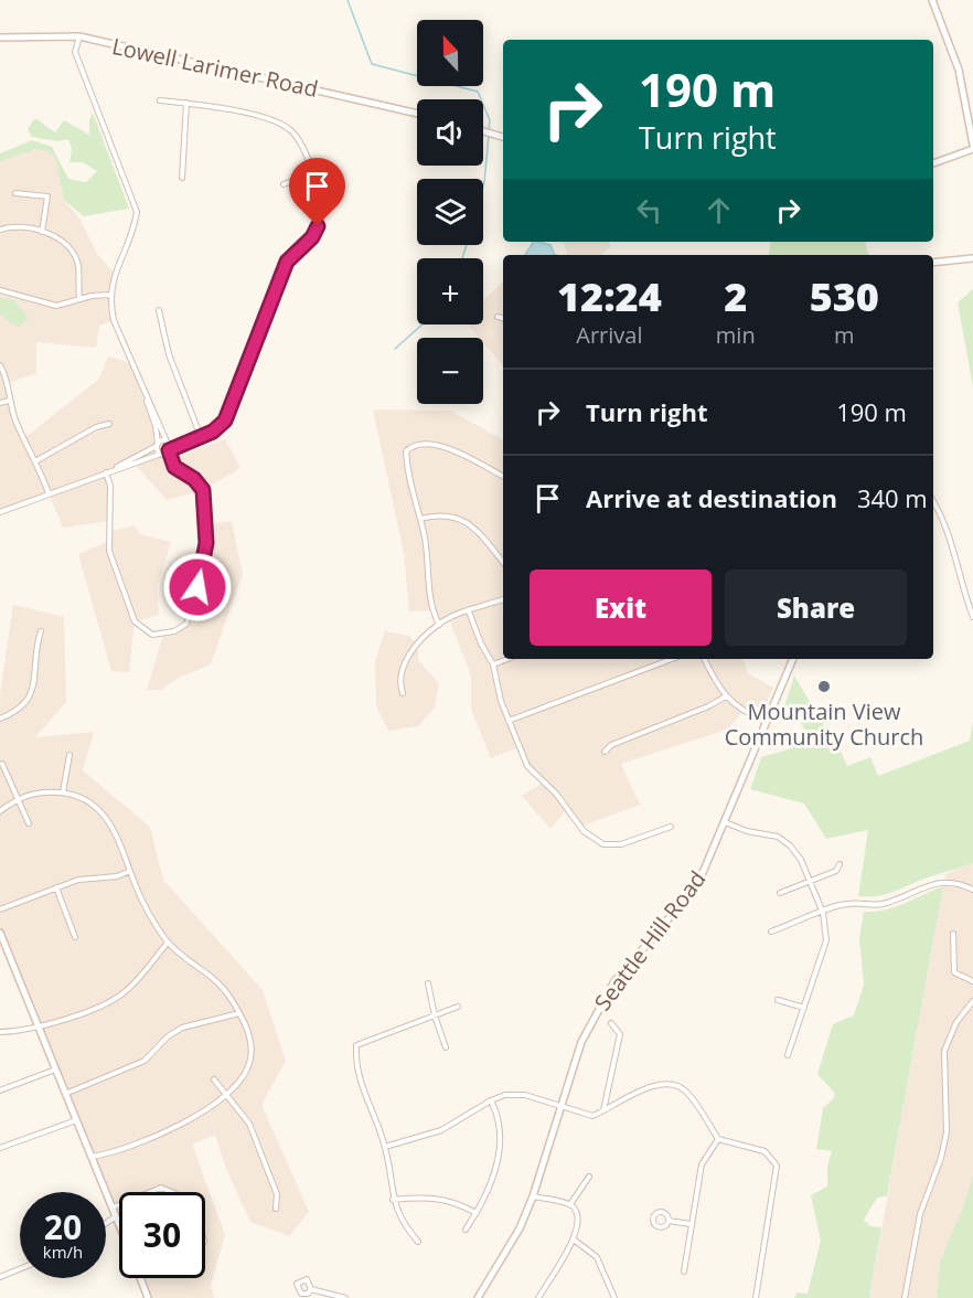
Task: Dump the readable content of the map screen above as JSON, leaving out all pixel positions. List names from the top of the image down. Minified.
{"streets":{"main road":["Lowell Larimer Road","Seattle Hill Road"]},"places":["Mountain View Community Church"],"north":"top","page":{"map_buttons":["+","−"],"turn":["190 m","Turn right"],"eta":["12:24","Arrival","2","min","530","m"],"list":[{"name":"Turn right","value":"190 m"},{"name":"Arrive at destination","value":"340 m"}],"buttons":["Exit","Share"],"speed":"20 km/h","limit":"30"}}
